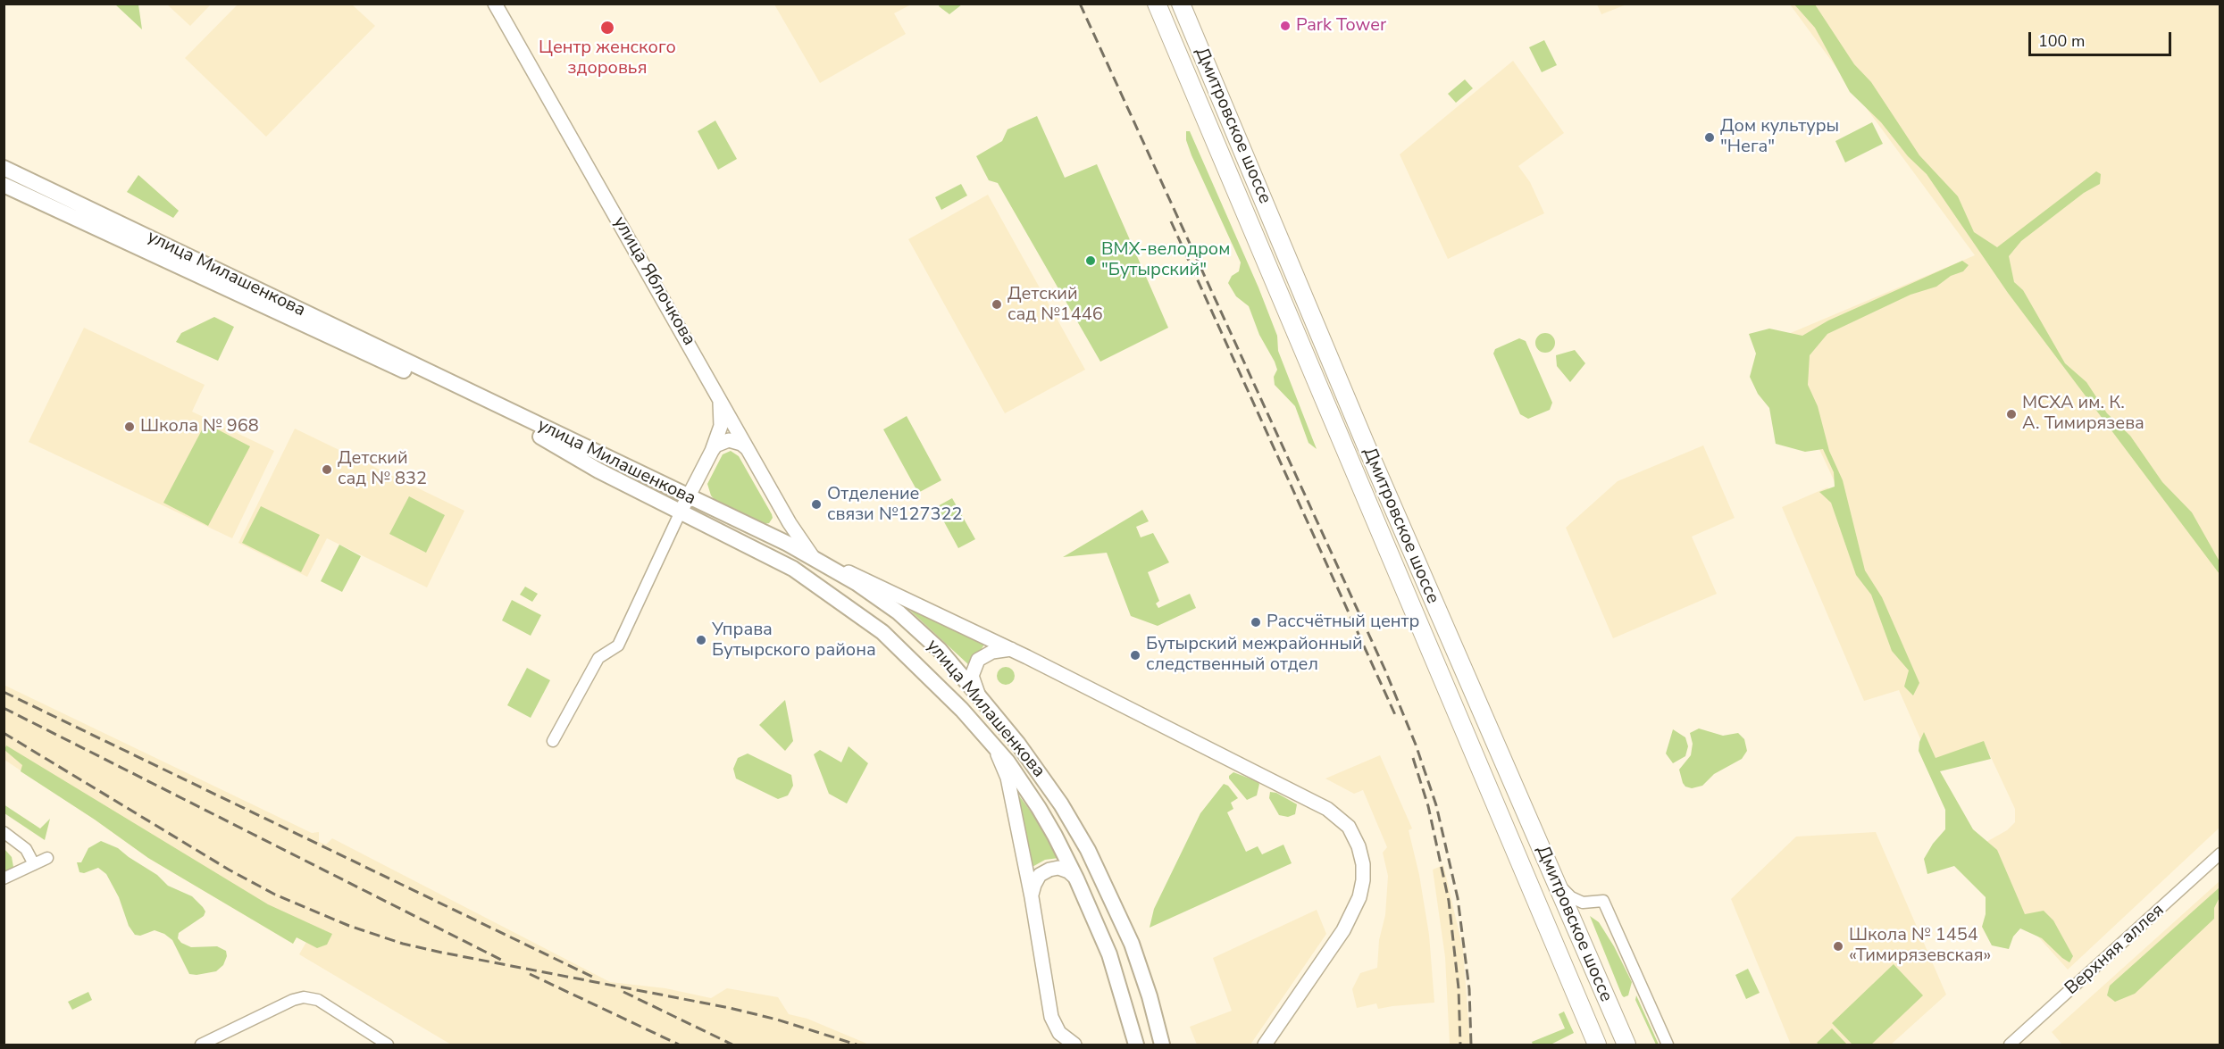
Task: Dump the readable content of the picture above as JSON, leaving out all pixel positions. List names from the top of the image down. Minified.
{"streets":{"main road":["Дмитровское шоссе","улица Милашенкова"],"street":["улица Яблочкова","Верхняя аллея"]},"crossings":[["улица Милашенкова","улица Яблочкова"]],"places":["Park Tower","Центр женского здоровья","Дом культуры \"Нега\"","BMX-велодром \"Бутырский\"","Детский сад №1446","МСХА им. К. А. Тимирязева","Школа № 968","Детский сад № 832","Отделение связи №127322","Рассчётный центр","Управа Бутырского района","Бутырский межрайонный следственный отдел","Школа № 1454 «Тимирязевская»"],"scale_bar":"100 m"}
